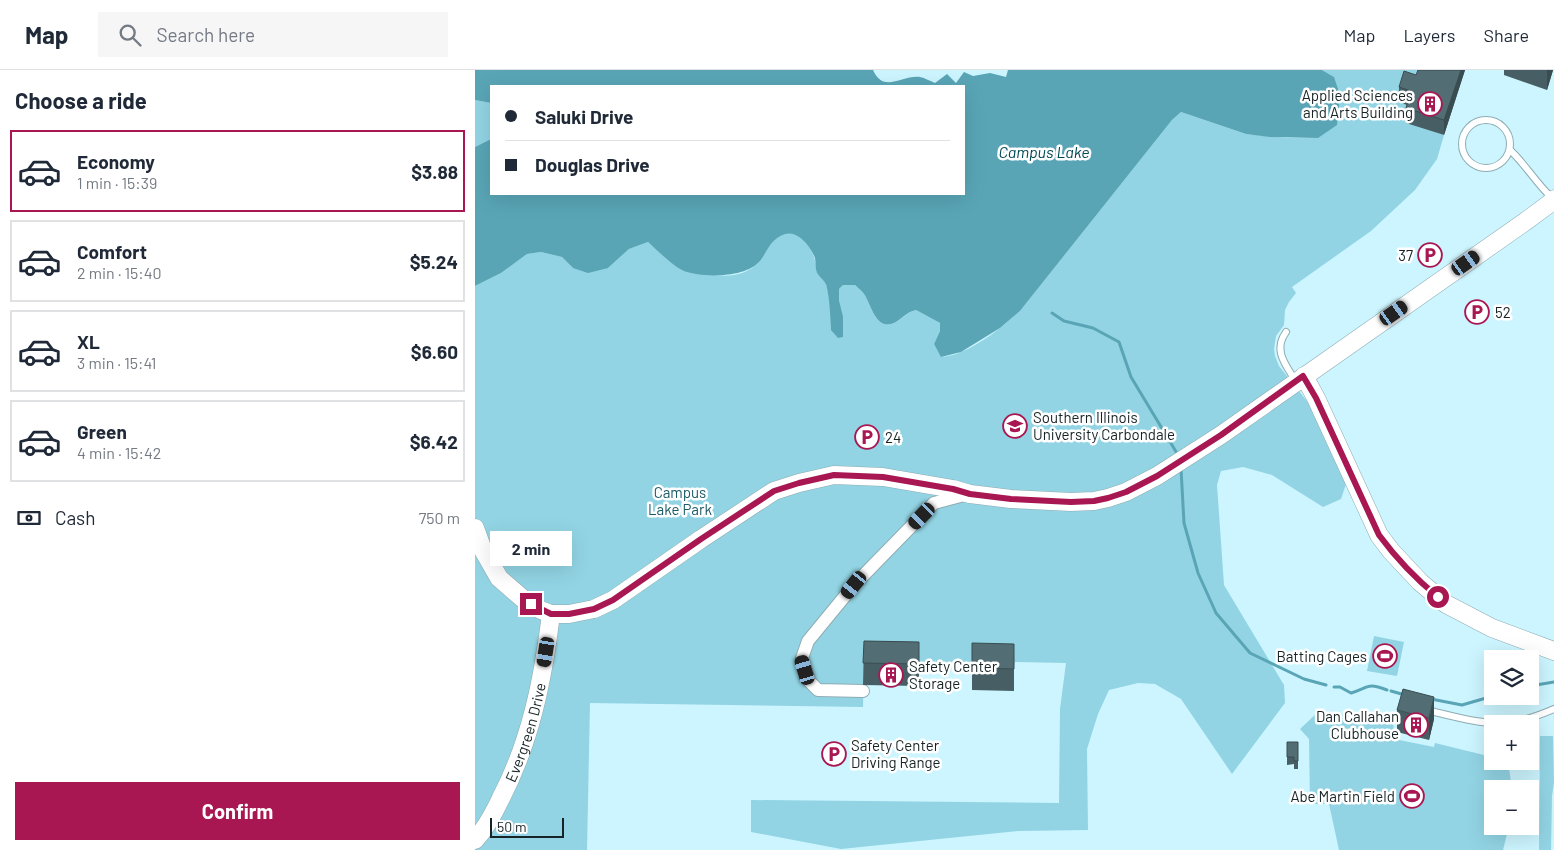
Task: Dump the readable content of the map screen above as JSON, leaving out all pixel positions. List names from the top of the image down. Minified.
{"streets":{"street":["Evergreen Drive"]},"water":["Campus Lake"],"parks":["Campus Lake Park"],"places":{"building":["Applied Sciences and Arts Building","Safety Center Storage","Dan Callahan Clubhouse"],"parking":["37","52","24","Safety Center Driving Range"],"school or university":["Southern Illinois University Carbondale"],"sports":["Batting Cages","Abe Martin Field"]},"scale_bar":"50 m","page":{"header":"Map","search":"Search here","nav":["Map","Layers","Share"],"heading":"Choose a ride","banner":["Saluki Drive","Douglas Drive"],"list":[{"name":"Economy","note":"1 min · 15:39","value":"$3.88"},{"name":"Comfort","note":"2 min · 15:40","value":"$5.24"},{"name":"XL","note":"3 min · 15:41","value":"$6.60"},{"name":"Green","note":"4 min · 15:42","value":"$6.42"}],"pay":["Cash","750 m"],"bubble":"2 min","map_buttons":["+","−"],"buttons":"Confirm","scale":"50 m"}}
